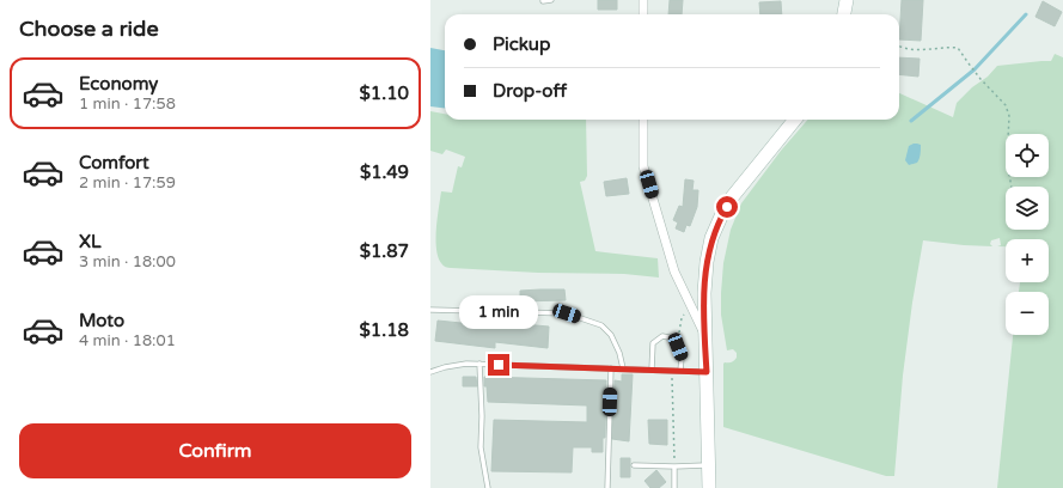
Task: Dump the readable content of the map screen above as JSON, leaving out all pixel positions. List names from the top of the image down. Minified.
{"page":{"heading":"Choose a ride","banner":["Pickup","Drop-off"],"list":[{"name":"Economy","note":"1 min · 17:58","value":"$1.10"},{"name":"Comfort","note":"2 min · 17:59","value":"$1.49"},{"name":"XL","note":"3 min · 18:00","value":"$1.87"},{"name":"Moto","note":"4 min · 18:01","value":"$1.18"}],"map_buttons":["+","−"],"bubble":"1 min","buttons":"Confirm"}}
